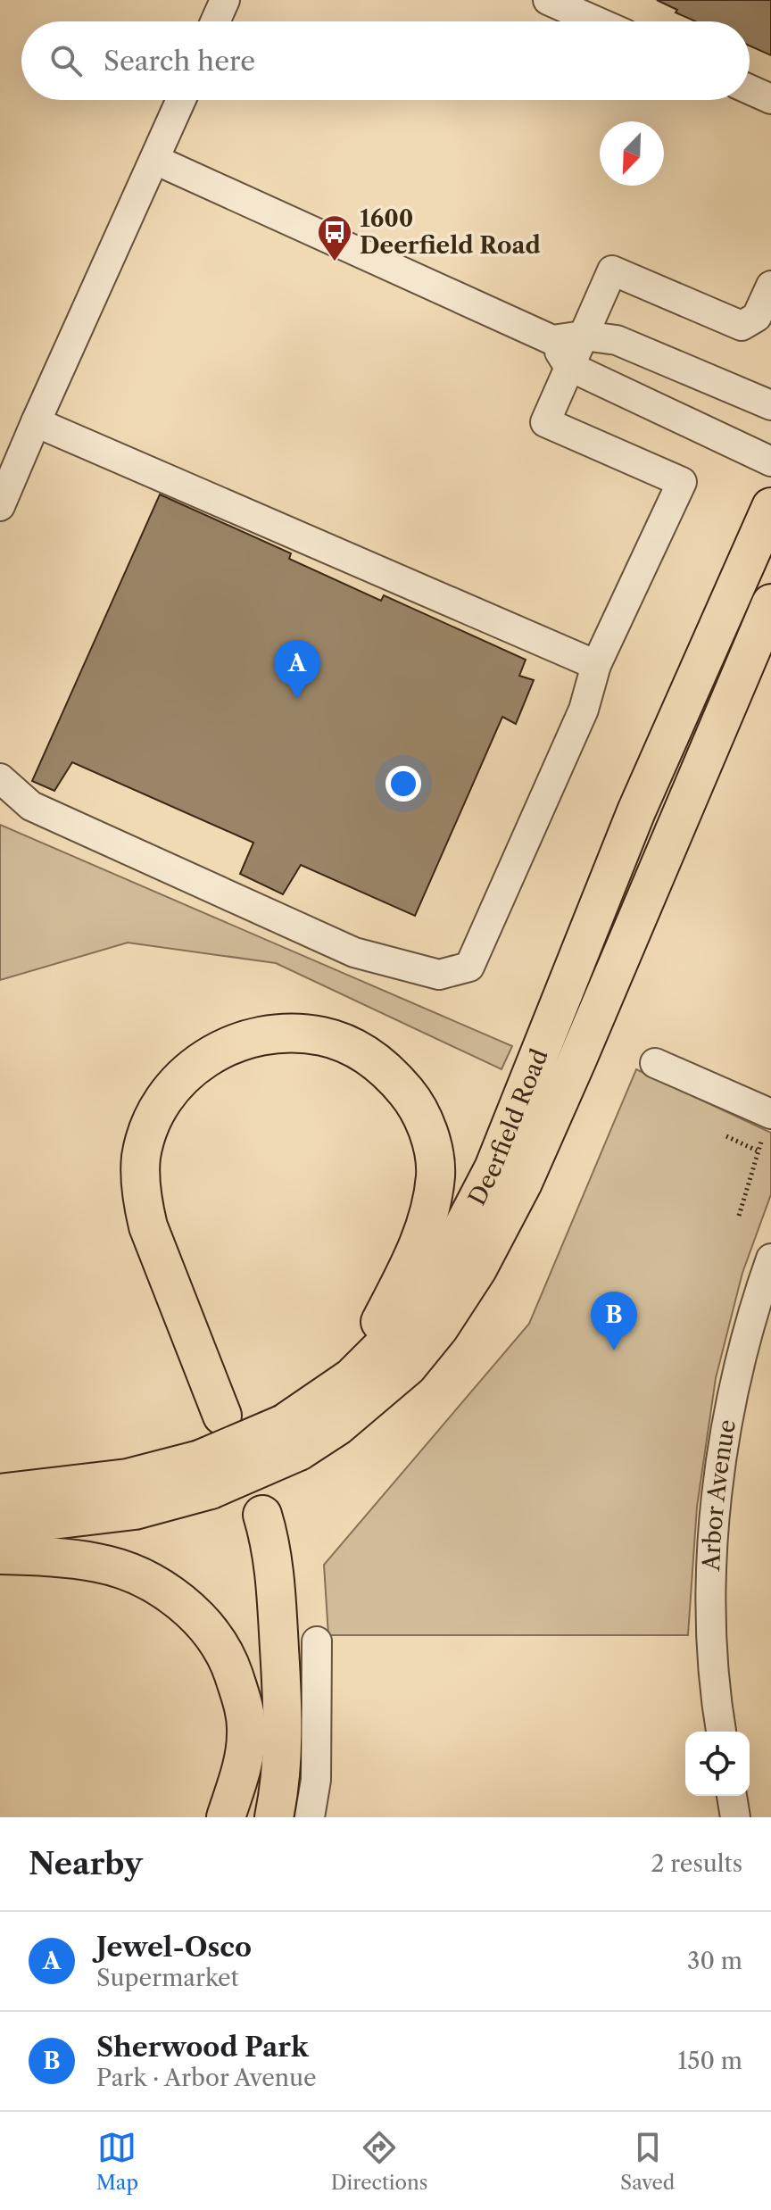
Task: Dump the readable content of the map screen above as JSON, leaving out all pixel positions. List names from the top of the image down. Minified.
{"streets":{"main road":["Deerfield Road"],"street":["Arbor Avenue"]},"places":{"bus stop":["1600 Deerfield Road"]},"north":"bottom left","page":{"search":"Search here","pins":["A","B"],"heading":["Nearby","2 results"],"list":[{"mark":"A","name":"Jewel-Osco","note":"Supermarket","value":"30 m"},{"mark":"B","name":"Sherwood Park","note":"Park · Arbor Avenue","value":"150 m"}],"nav":["Map","Directions","Saved"]}}
